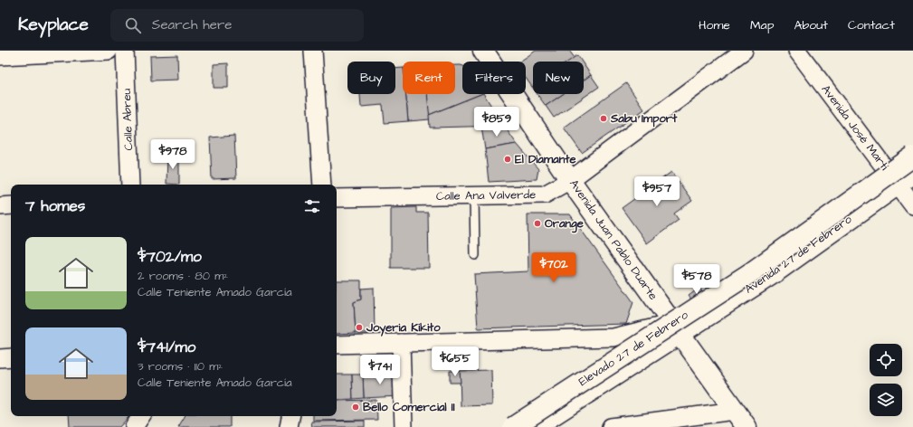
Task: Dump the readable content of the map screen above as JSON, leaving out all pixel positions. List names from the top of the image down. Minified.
{"streets":{"main road":["Avenida Juan Pablo Duarte","Avenida 27 de Febrero","Elevado 27 de Febrero"],"street":["Calle Abreu","Avenida José Martí","Calle Ana Valverde"]},"crossings":[["Avenida José Martí","Avenida 27 de Febrero"],["Calle Ana Valverde","Avenida Juan Pablo Duarte"],["Avenida Juan Pablo Duarte","Avenida 27 de Febrero"]],"places":["Sabu Import","El Diamante","Orange","Joyeria Kikito","Bello Comercial II"],"page":{"header":"Keyplace","search":"Search here","nav":["Home","Map","About","Contact"],"chip":["Buy","Rent","Filters","New"],"price":["$859","$978","$957","$702","$578","$655","$741"],"heading":"7 homes","list":[{"name":"$702/mo","note":"2 rooms · 80 m² · Calle Teniente Amado García"},{"name":"$741/mo","note":"3 rooms · 110 m² · Calle Teniente Amado García"}]}}
